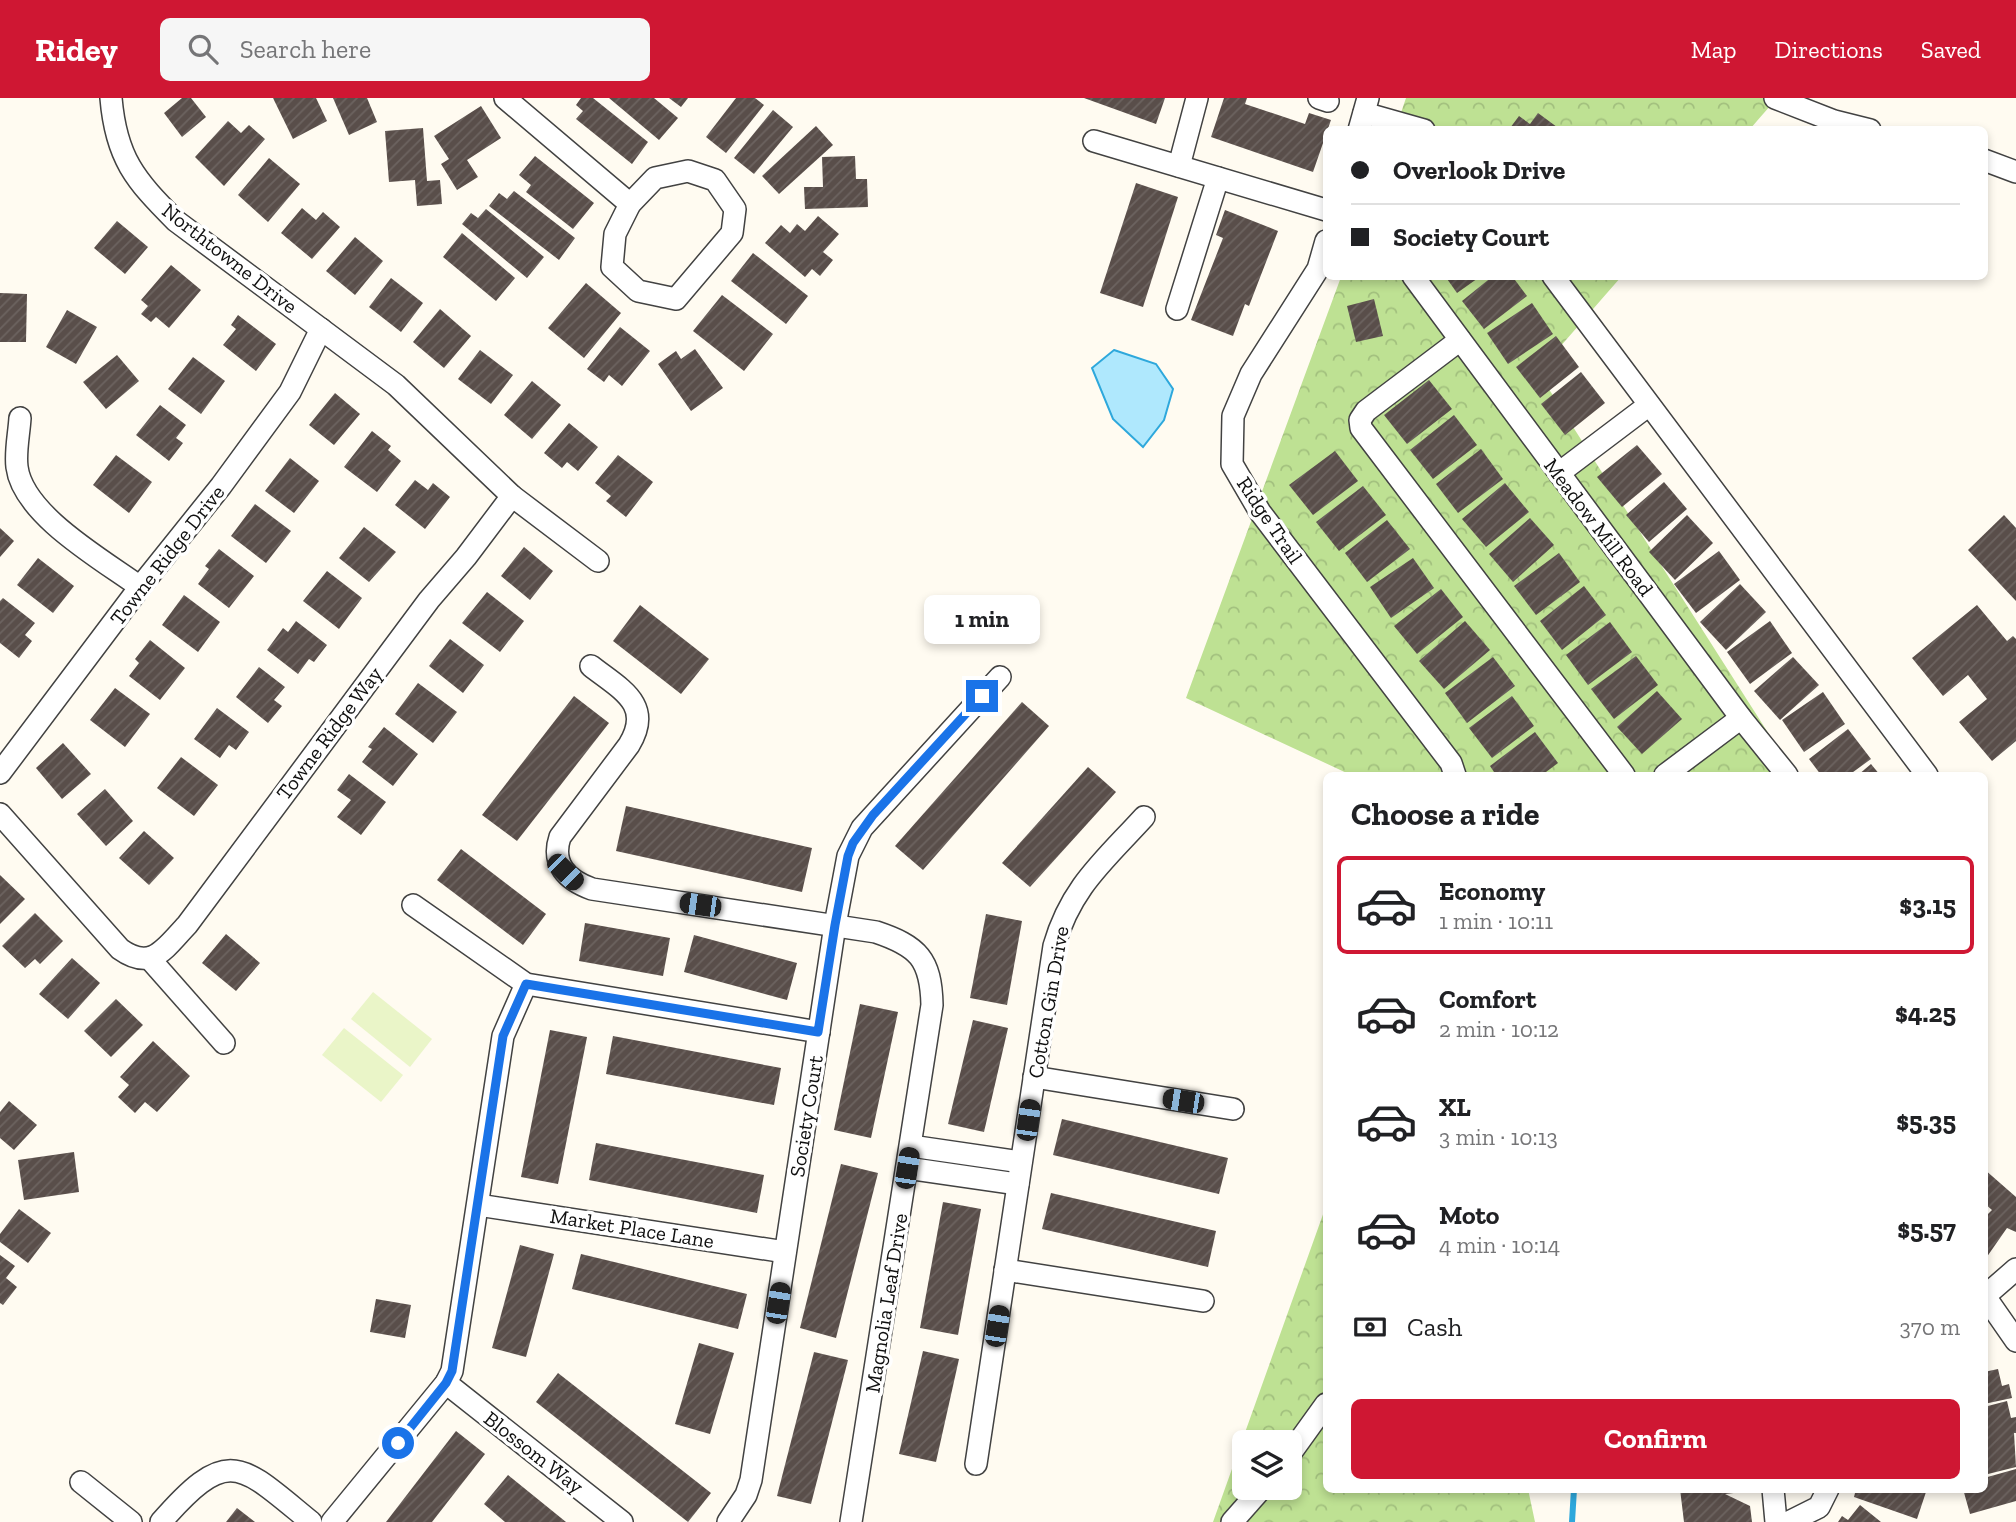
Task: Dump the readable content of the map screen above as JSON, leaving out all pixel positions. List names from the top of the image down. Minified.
{"streets":{"street":["Northtowne Drive","Ridge Trail","Meadow Mill Road","Towne Ridge Drive","Towne Ridge Way","Cotton Gin Drive","Society Court","Market Place Lane","Magnolia Leaf Drive","Blossom Way"]},"crossings":[["Northtowne Drive","Towne Ridge Drive"],["Northtowne Drive","Towne Ridge Way"],["Society Court","Market Place Lane"],["Society Court","Magnolia Leaf Drive"]],"page":{"header":"Ridey","search":"Search here","nav":["Map","Directions","Saved"],"banner":["Overlook Drive","Society Court"],"bubble":"1 min","heading":"Choose a ride","list":[{"name":"Economy","note":"1 min · 10:11","value":"$3.15"},{"name":"Comfort","note":"2 min · 10:12","value":"$4.25"},{"name":"XL","note":"3 min · 10:13","value":"$5.35"},{"name":"Moto","note":"4 min · 10:14","value":"$5.57"}],"pay":["Cash","370 m"],"buttons":"Confirm"}}
